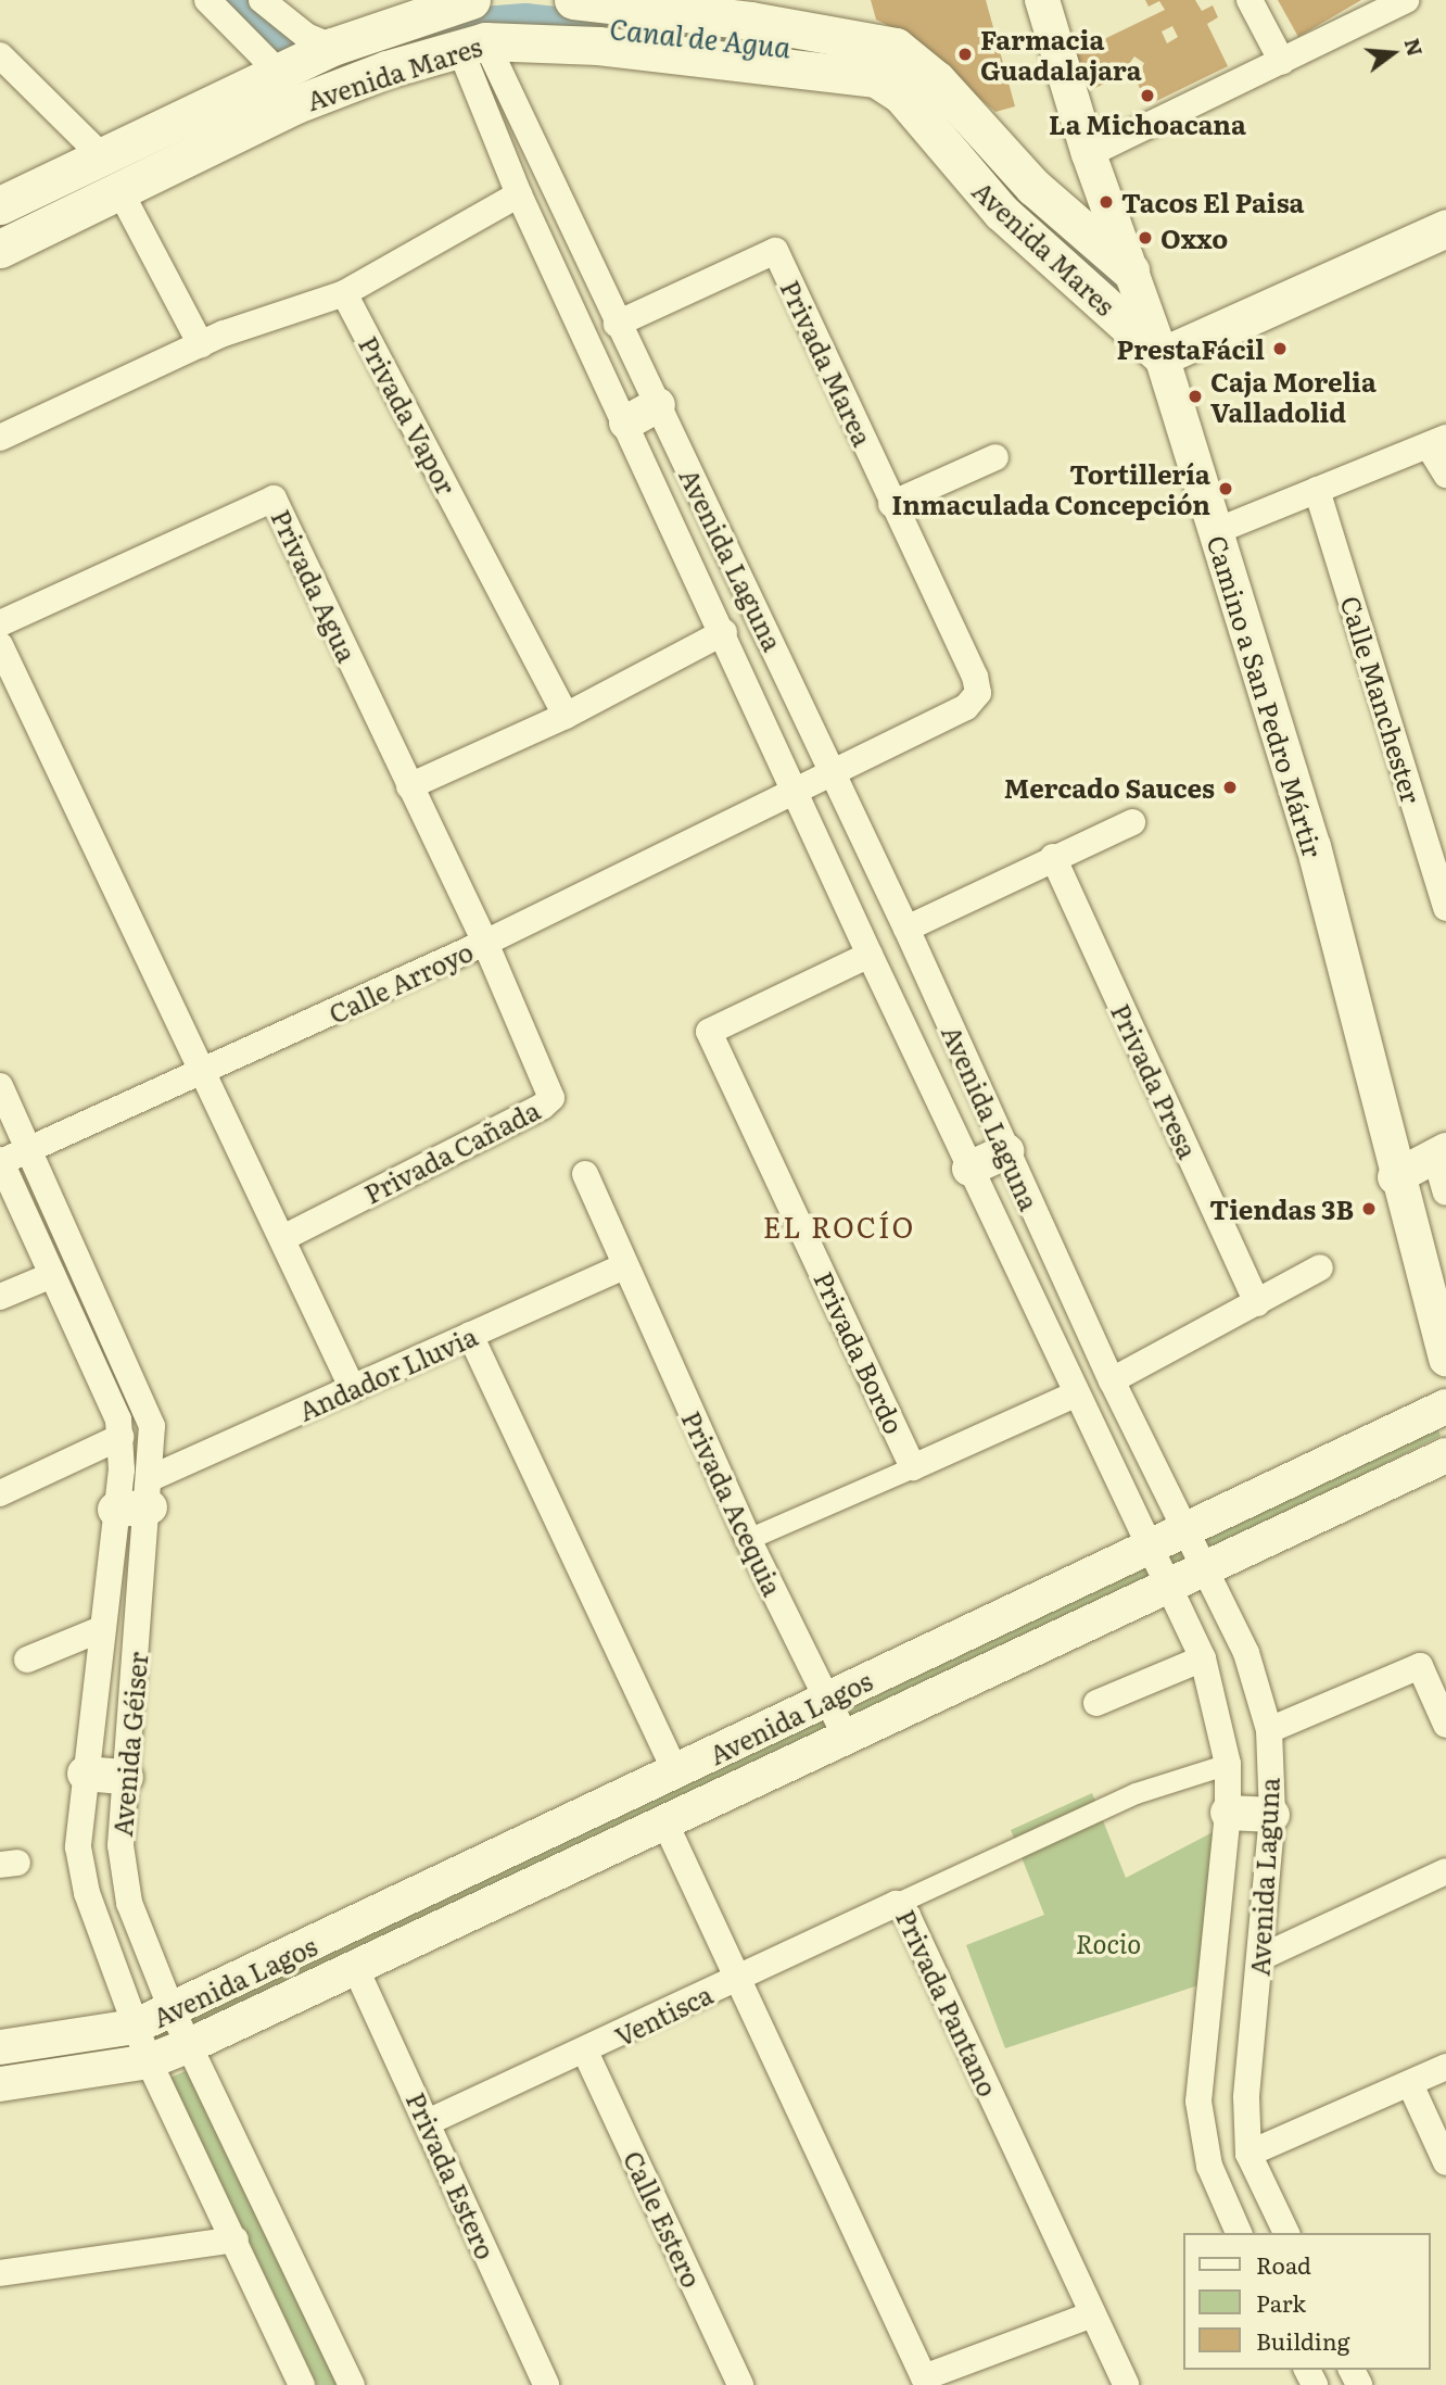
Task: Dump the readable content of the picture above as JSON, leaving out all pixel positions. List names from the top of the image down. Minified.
{"streets":{"main road":["Avenida Mares"],"street":["Privada Marea","Privada Vapor","Avenida Laguna","Privada Agua","Camino a San Pedro Mártir","Calle Manchester","Calle Arroyo","Privada Presa","Privada Cañada","Privada Bordo","Andador Lluvia","Privada Acequia","Avenida Lagos","Avenida Géiser","Privada Pantano","Ventisca","Privada Estero","Calle Estero"]},"crossings":[["Avenida Mares","Avenida Laguna"],["Avenida Mares","Camino a San Pedro Mártir"],["Privada Marea","Avenida Laguna"],["Privada Marea","Calle Arroyo"],["Avenida Laguna","Calle Arroyo"],["Avenida Laguna","Privada Bordo"],["Avenida Laguna","Avenida Lagos"],["Avenida Laguna","Privada Pantano"],["Privada Agua","Calle Arroyo"],["Privada Agua","Privada Cañada"],["Calle Arroyo","Privada Cañada"],["Calle Arroyo","Avenida Géiser"],["Andador Lluvia","Privada Acequia"],["Andador Lluvia","Avenida Géiser"],["Privada Acequia","Avenida Lagos"],["Avenida Lagos","Avenida Géiser"],["Avenida Lagos","Privada Estero"],["Privada Pantano","Ventisca"],["Ventisca","Privada Estero"],["Ventisca","Calle Estero"]],"districts":["EL ROCÍO"],"water":["Canal de Agua"],"parks":["Rocio"],"places":["Farmacia Guadalajara","La Michoacana","Tacos El Paisa","Oxxo","PrestaFácil","Caja Morelia Valladolid","Tortillería Inmaculada Concepción","Mercado Sauces","Tiendas 3B"],"legend":["Road","Park","Building"],"north":"right"}
